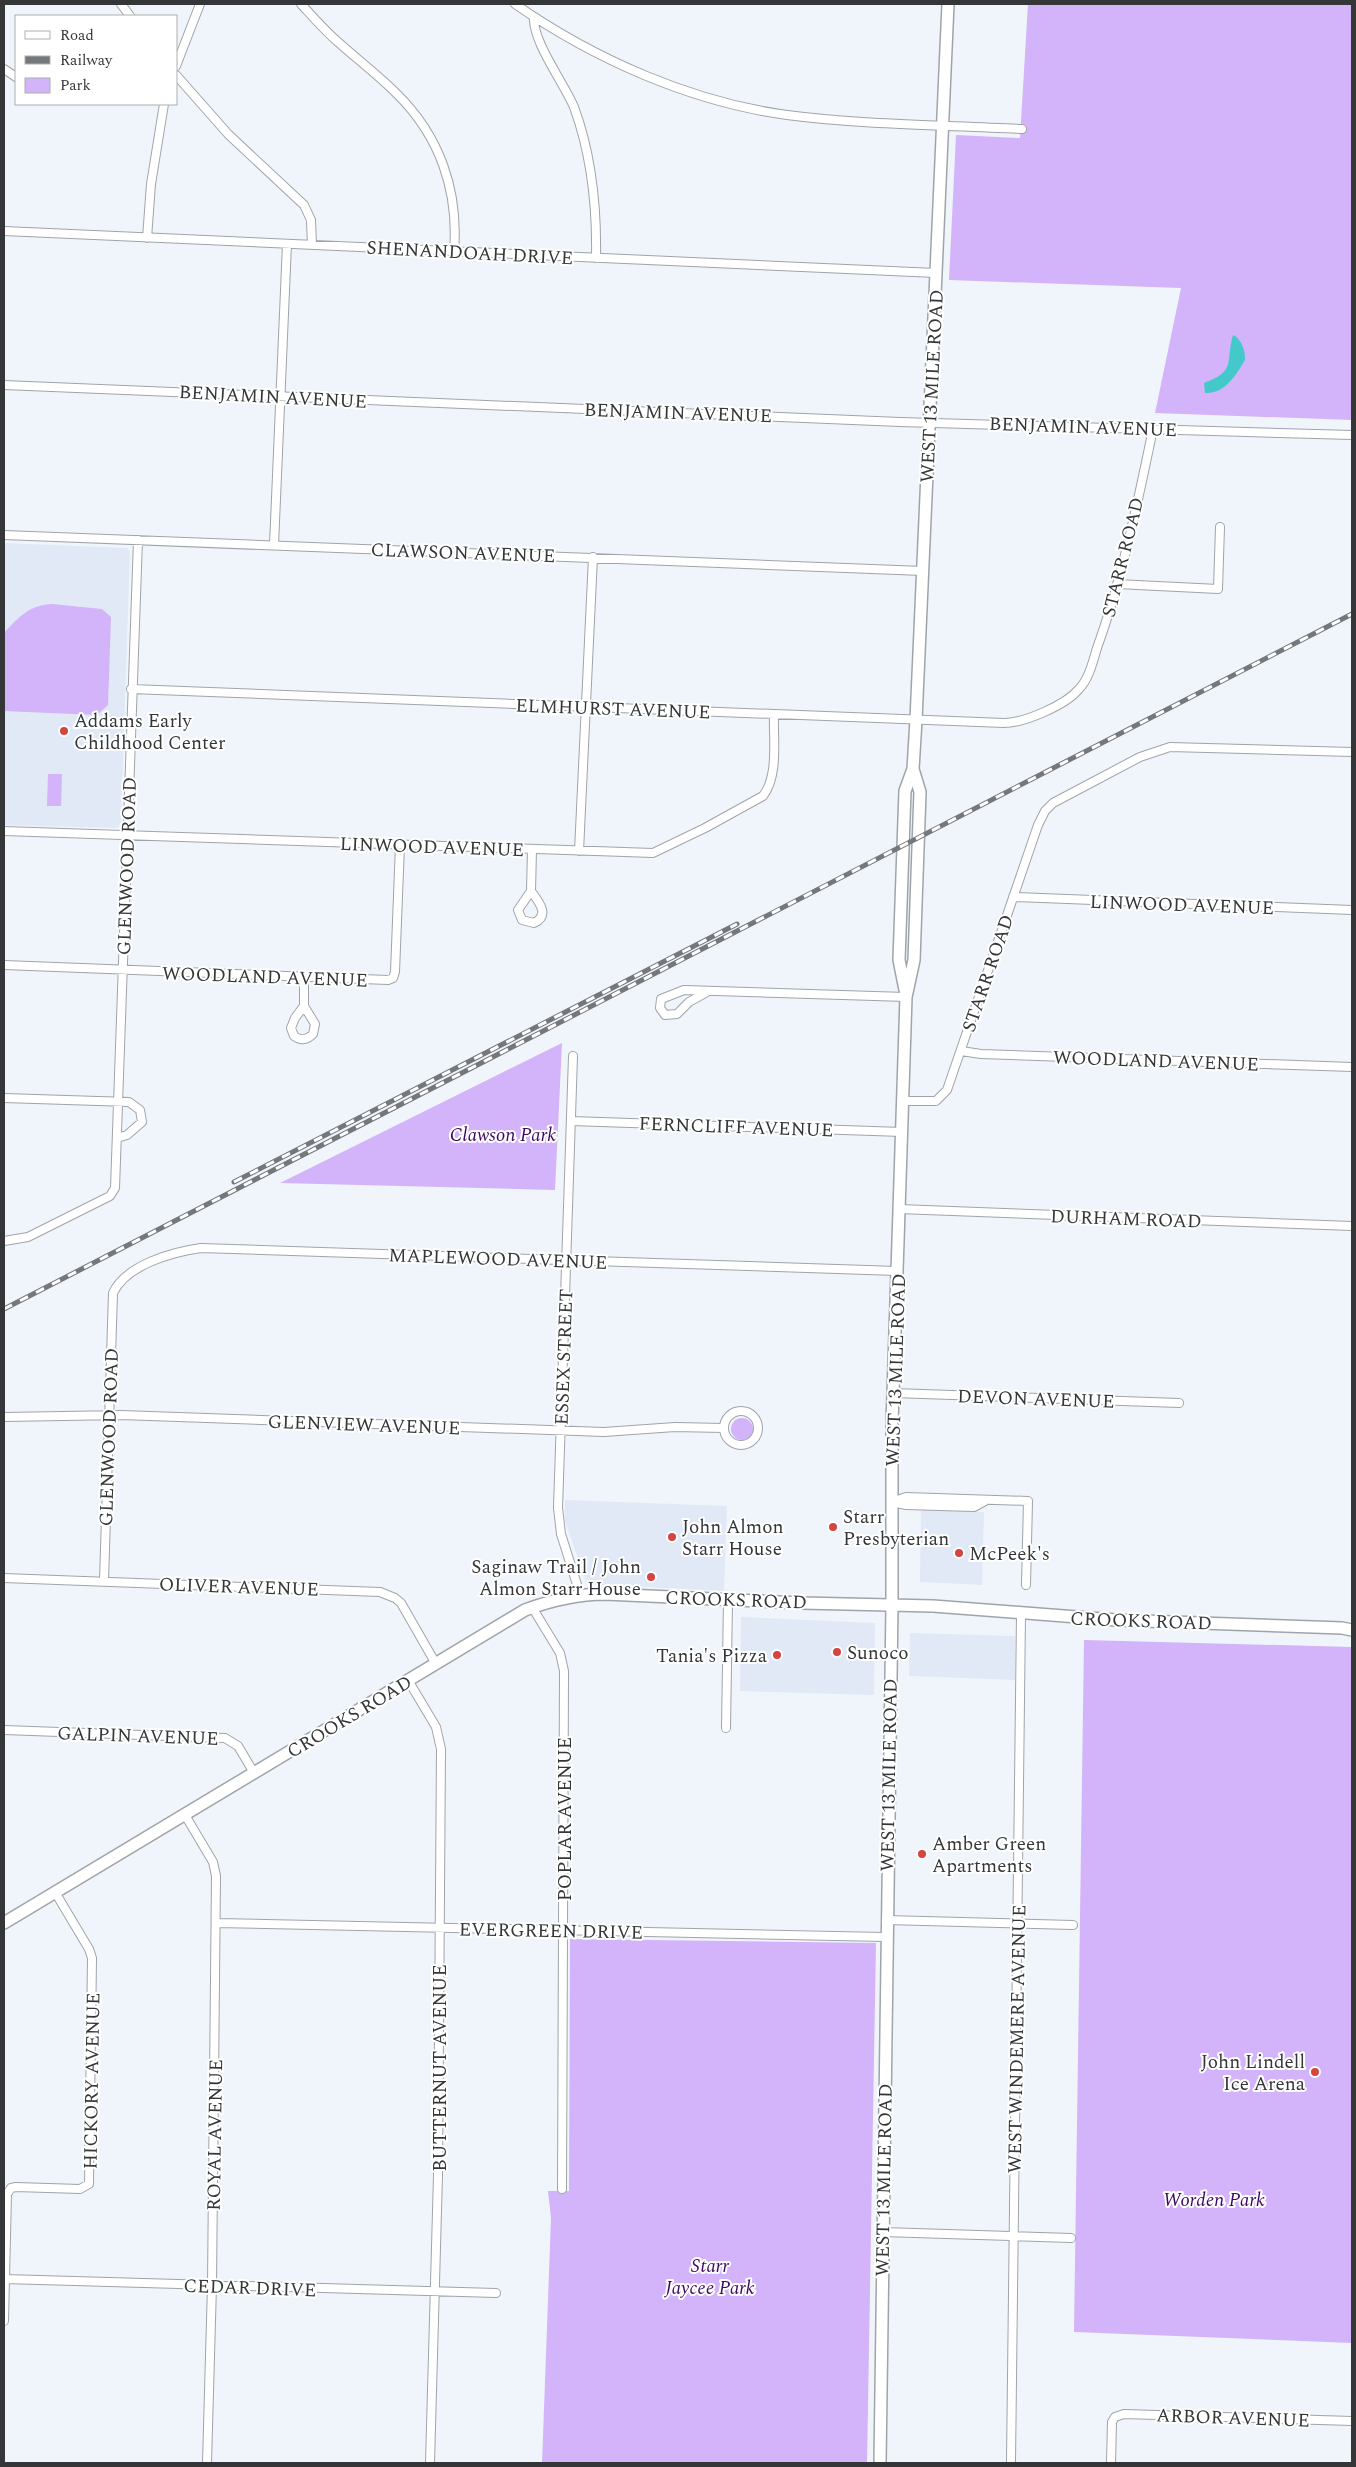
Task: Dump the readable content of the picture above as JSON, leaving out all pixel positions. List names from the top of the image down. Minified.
{"streets":{"main road":["WEST 13 MILE ROAD","CROOKS ROAD"],"street":["SHENANDOAH DRIVE","BENJAMIN AVENUE","CLAWSON AVENUE","STARR ROAD","ELMHURST AVENUE","LINWOOD AVENUE","GLENWOOD ROAD","WOODLAND AVENUE","FERNCLIFF AVENUE","DURHAM ROAD","MAPLEWOOD AVENUE","ESSEX STREET","DEVON AVENUE","GLENVIEW AVENUE","OLIVER AVENUE","GALPIN AVENUE","POPLAR AVENUE","EVERGREEN DRIVE","WEST WINDEMERE AVENUE","BUTTERNUT AVENUE","HICKORY AVENUE","ROYAL AVENUE","CEDAR DRIVE","ARBOR AVENUE"]},"crossings":[["SHENANDOAH DRIVE","WEST 13 MILE ROAD"],["WEST 13 MILE ROAD","BENJAMIN AVENUE"],["WEST 13 MILE ROAD","CLAWSON AVENUE"],["WEST 13 MILE ROAD","STARR ROAD"],["WEST 13 MILE ROAD","ELMHURST AVENUE"],["WEST 13 MILE ROAD","FERNCLIFF AVENUE"],["WEST 13 MILE ROAD","DURHAM ROAD"],["WEST 13 MILE ROAD","MAPLEWOOD AVENUE"],["WEST 13 MILE ROAD","DEVON AVENUE"],["WEST 13 MILE ROAD","CROOKS ROAD"],["WEST 13 MILE ROAD","EVERGREEN DRIVE"],["BENJAMIN AVENUE","STARR ROAD"],["CLAWSON AVENUE","GLENWOOD ROAD"],["STARR ROAD","ELMHURST AVENUE"],["STARR ROAD","LINWOOD AVENUE"],["STARR ROAD","WOODLAND AVENUE"],["ELMHURST AVENUE","LINWOOD AVENUE"],["ELMHURST AVENUE","GLENWOOD ROAD"],["LINWOOD AVENUE","GLENWOOD ROAD"],["LINWOOD AVENUE","WOODLAND AVENUE"],["GLENWOOD ROAD","WOODLAND AVENUE"],["GLENWOOD ROAD","MAPLEWOOD AVENUE"],["GLENWOOD ROAD","GLENVIEW AVENUE"],["GLENWOOD ROAD","OLIVER AVENUE"],["FERNCLIFF AVENUE","ESSEX STREET"],["MAPLEWOOD AVENUE","ESSEX STREET"],["ESSEX STREET","GLENVIEW AVENUE"],["ESSEX STREET","CROOKS ROAD"],["OLIVER AVENUE","CROOKS ROAD"],["CROOKS ROAD","GALPIN AVENUE"],["CROOKS ROAD","POPLAR AVENUE"],["CROOKS ROAD","WEST WINDEMERE AVENUE"],["CROOKS ROAD","BUTTERNUT AVENUE"],["CROOKS ROAD","HICKORY AVENUE"],["CROOKS ROAD","ROYAL AVENUE"],["POPLAR AVENUE","EVERGREEN DRIVE"],["EVERGREEN DRIVE","BUTTERNUT AVENUE"],["EVERGREEN DRIVE","ROYAL AVENUE"],["BUTTERNUT AVENUE","CEDAR DRIVE"],["HICKORY AVENUE","CEDAR DRIVE"],["ROYAL AVENUE","CEDAR DRIVE"]],"parks":["Clawson Park","Worden Park","Starr Jaycee Park"],"places":["Addams Early Childhood Center","Starr Presbyterian","John Almon Starr House","McPeek's","Saginaw Trail / John Almon Starr House","Sunoco","Tania's Pizza","Amber Green Apartments","John Lindell Ice Arena"],"legend":["Road","Railway","Park"]}
